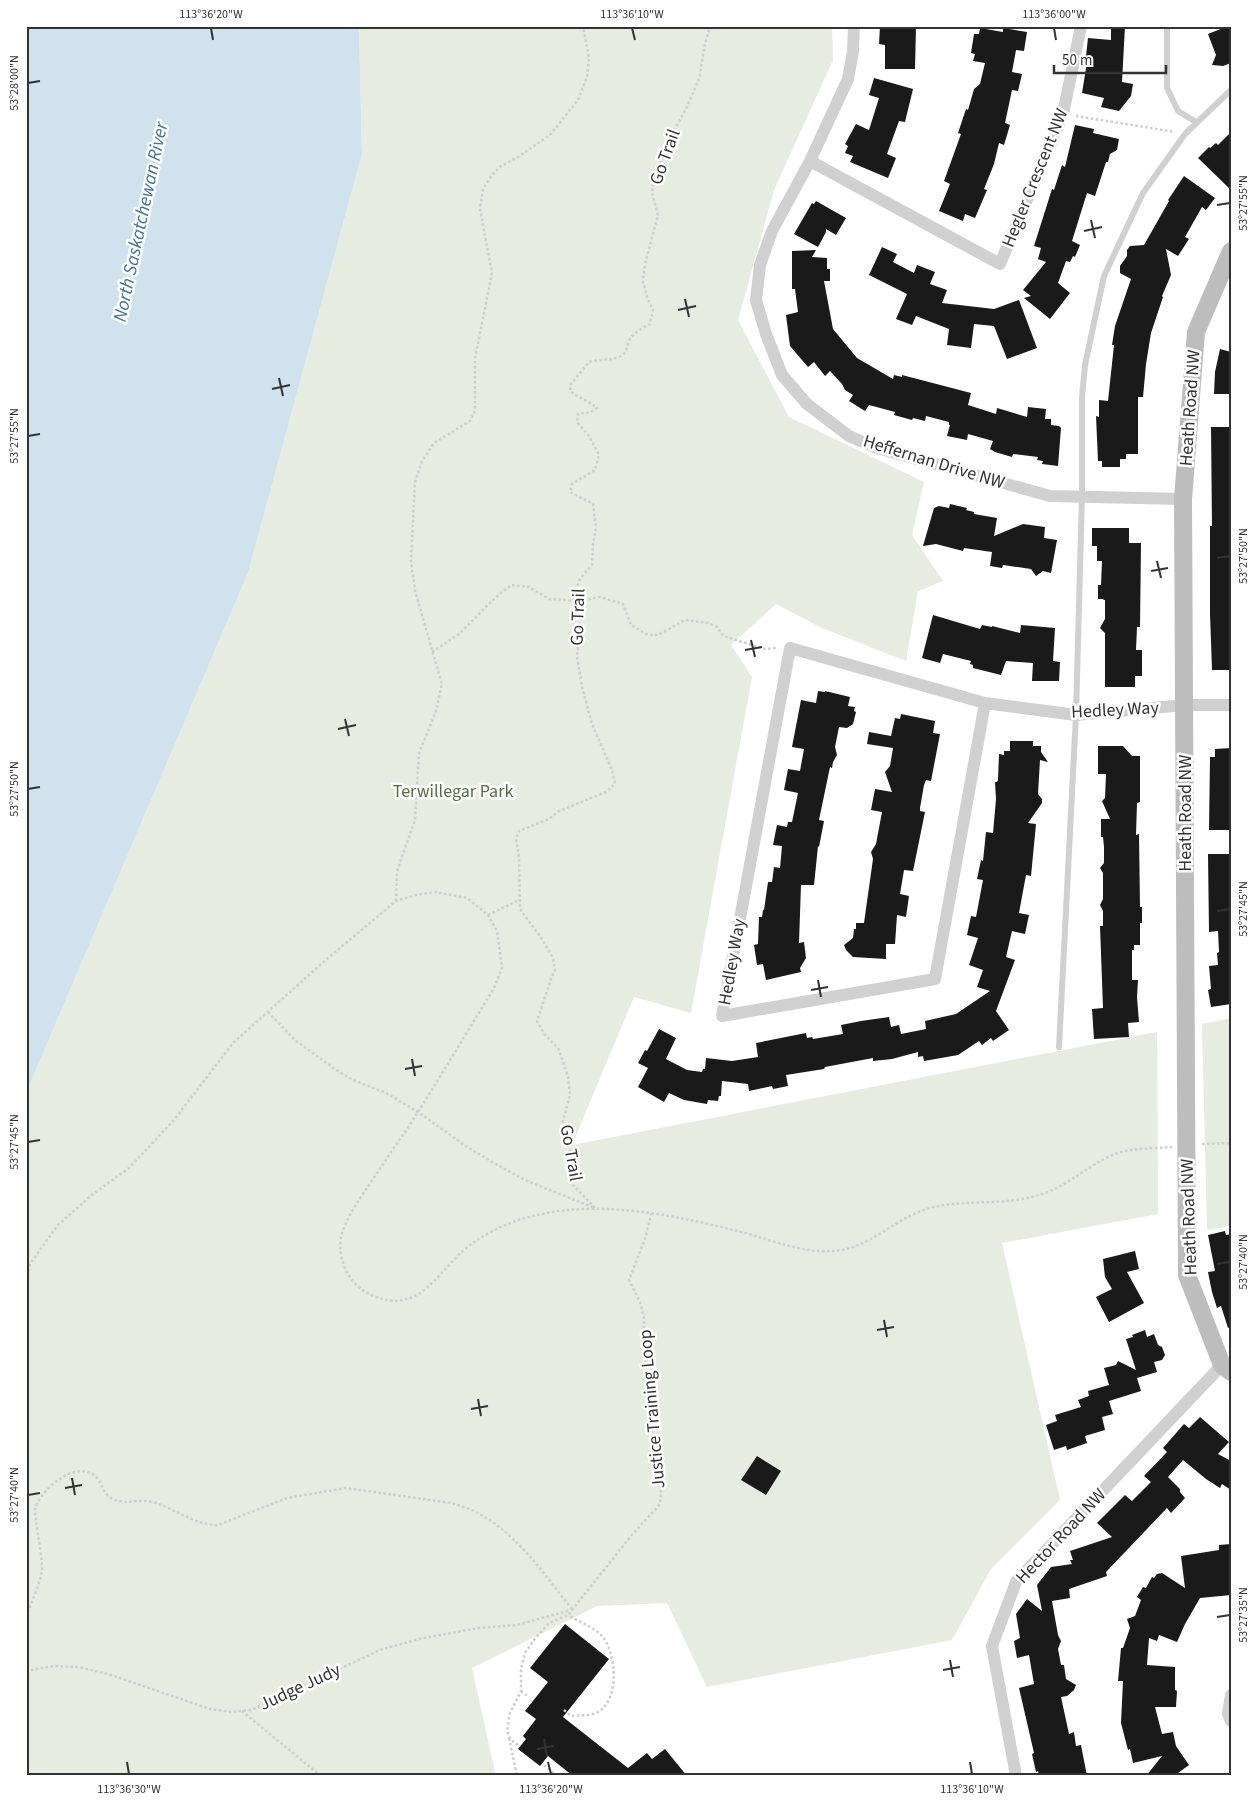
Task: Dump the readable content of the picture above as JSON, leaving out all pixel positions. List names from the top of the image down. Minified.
{"streets":{"street":["Hegler Crescent NW","Heath Road NW","Heffernan Drive NW","Hedley Way","Hector Road NW"],"path":["Go Trail","Justice Training Loop","Judge Judy"]},"crossings":[["Hegler Crescent NW","Heffernan Drive NW"],["Heath Road NW","Heffernan Drive NW"],["Heath Road NW","Hedley Way"],["Heath Road NW","Hector Road NW"],["Justice Training Loop","Judge Judy"]],"water":["North Saskatchewan River"],"parks":["Terwillegar Park"],"scale_bar":"50 m","coordinates":["113°36'20\"W","113°36'10\"W","113°36'00\"W","53°28'00\"N","53°27'55\"N","53°27'50\"N","53°27'45\"N","53°27'40\"N","53°27'35\"N","113°36'30\"W"]}
